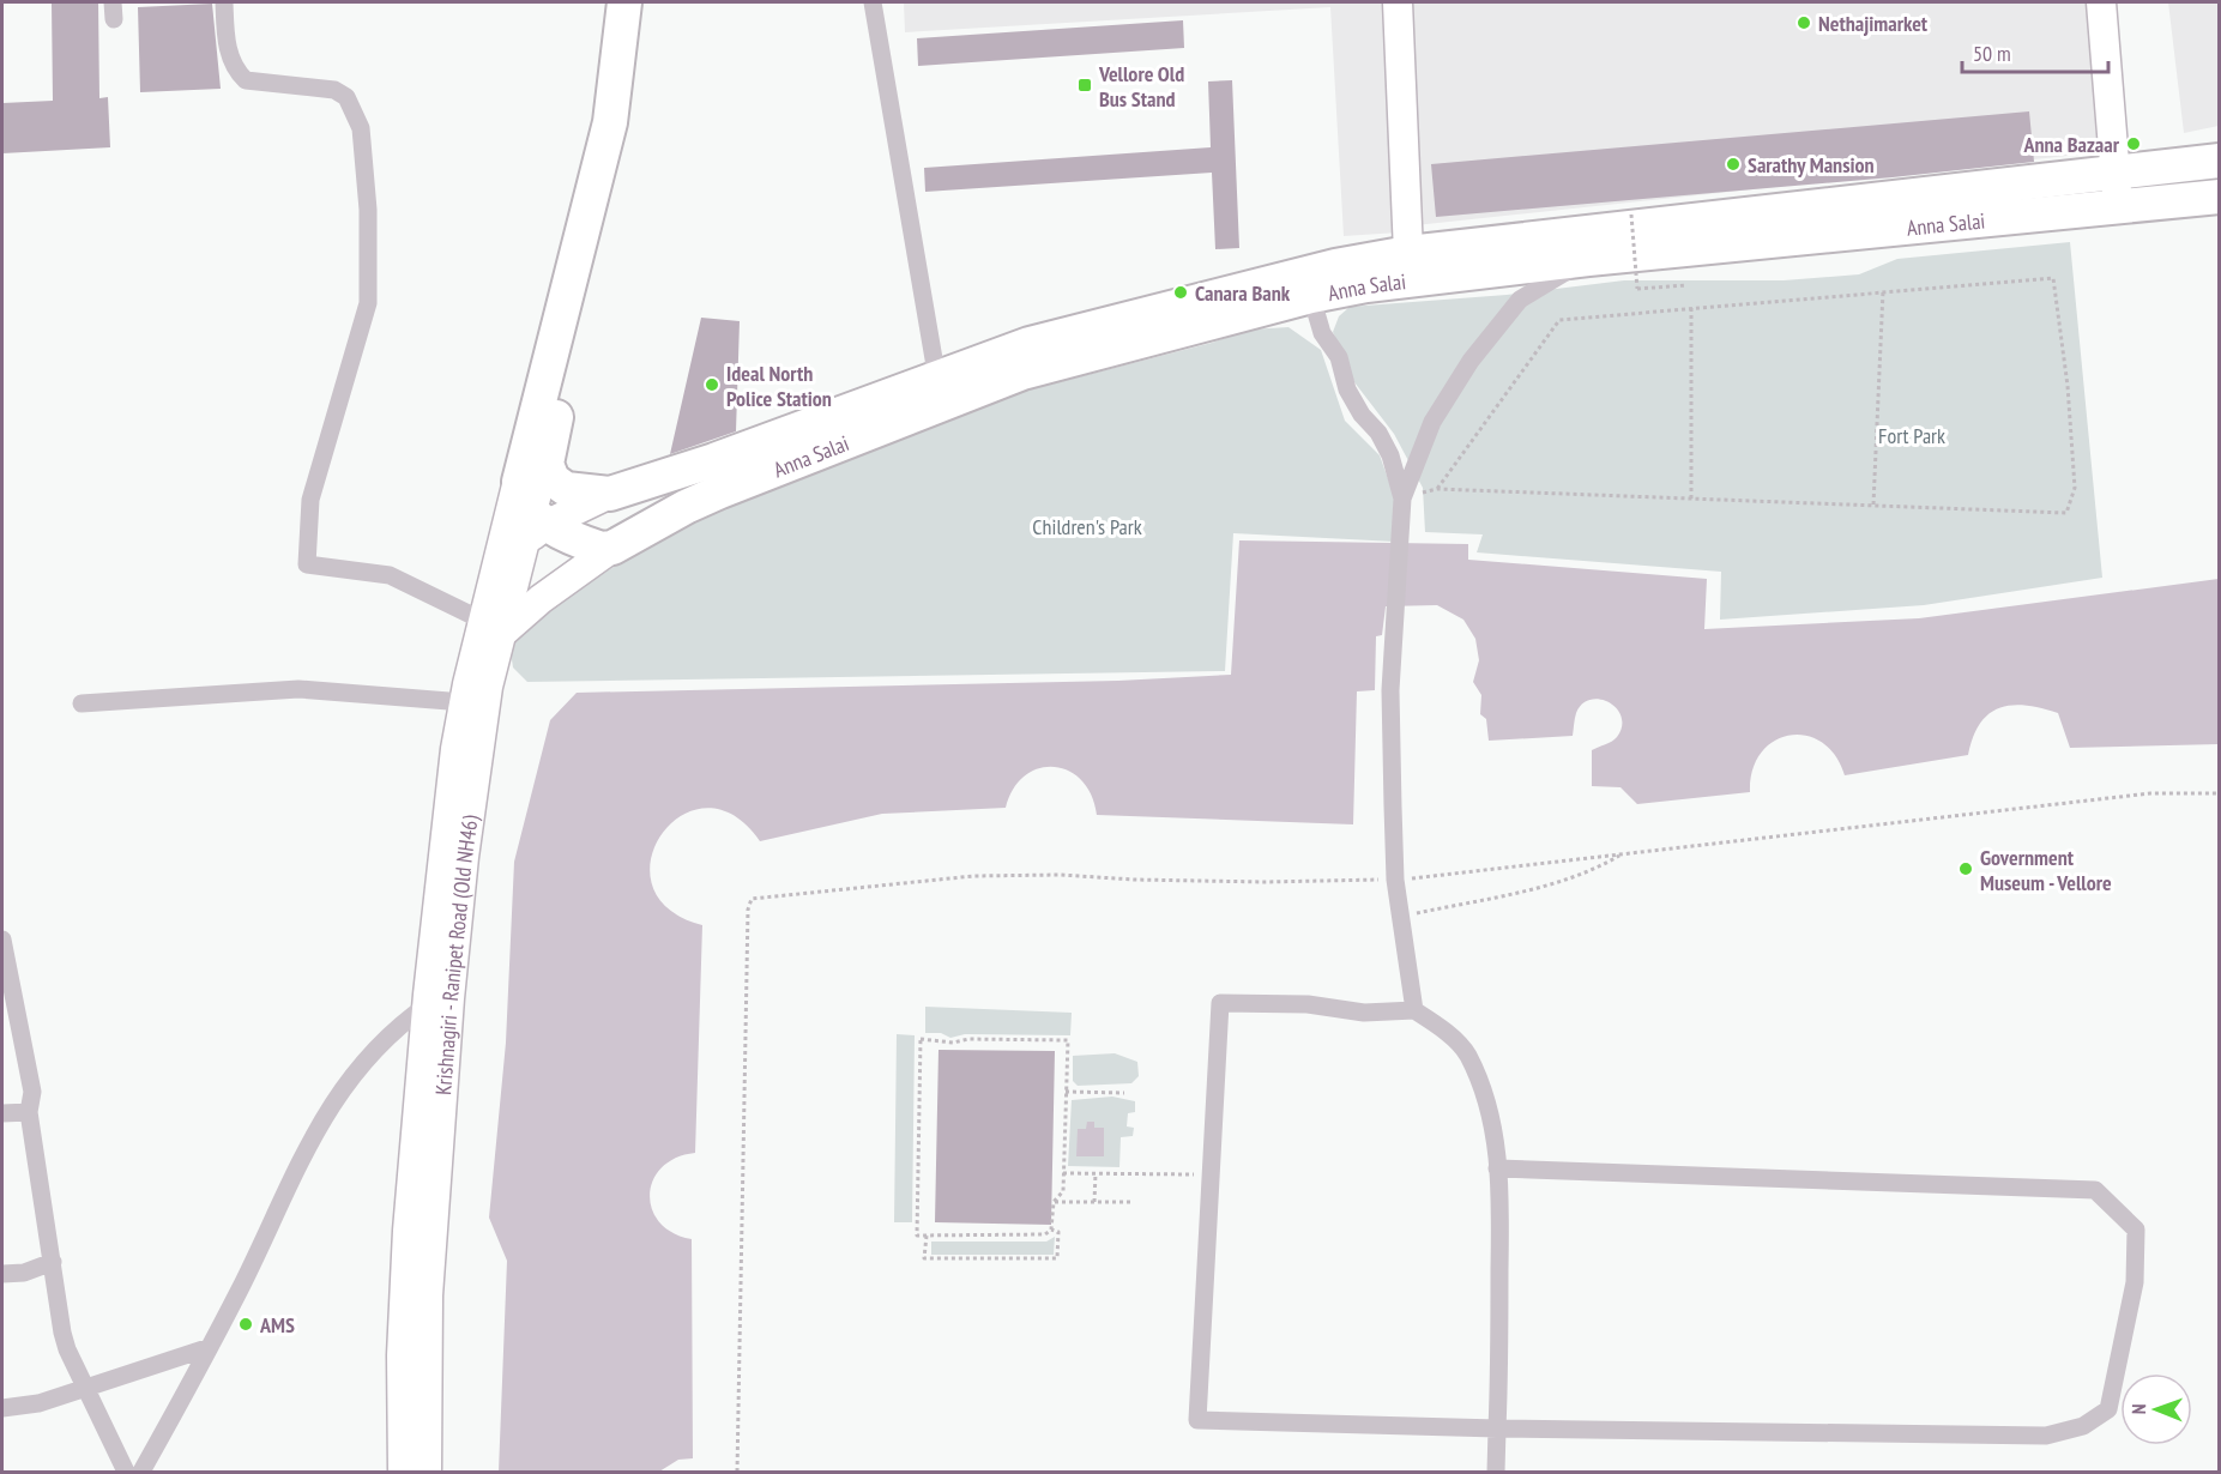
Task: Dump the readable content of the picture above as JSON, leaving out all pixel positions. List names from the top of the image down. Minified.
{"streets":{"highway":["Anna Salai"],"main road":["Krishnagiri - Ranipet Road (Old NH46)"]},"crossings":[["Anna Salai","Krishnagiri - Ranipet Road (Old NH46)"]],"parks":["Fort Park","Children's Park"],"places":{"other":["Nethajimarket","Anna Bazaar","Sarathy Mansion","Canara Bank","Ideal North Police Station","Government Museum - Vellore","AMS"],"transit":["Vellore Old Bus Stand"]},"scale_bar":"50 m","north":"left"}
